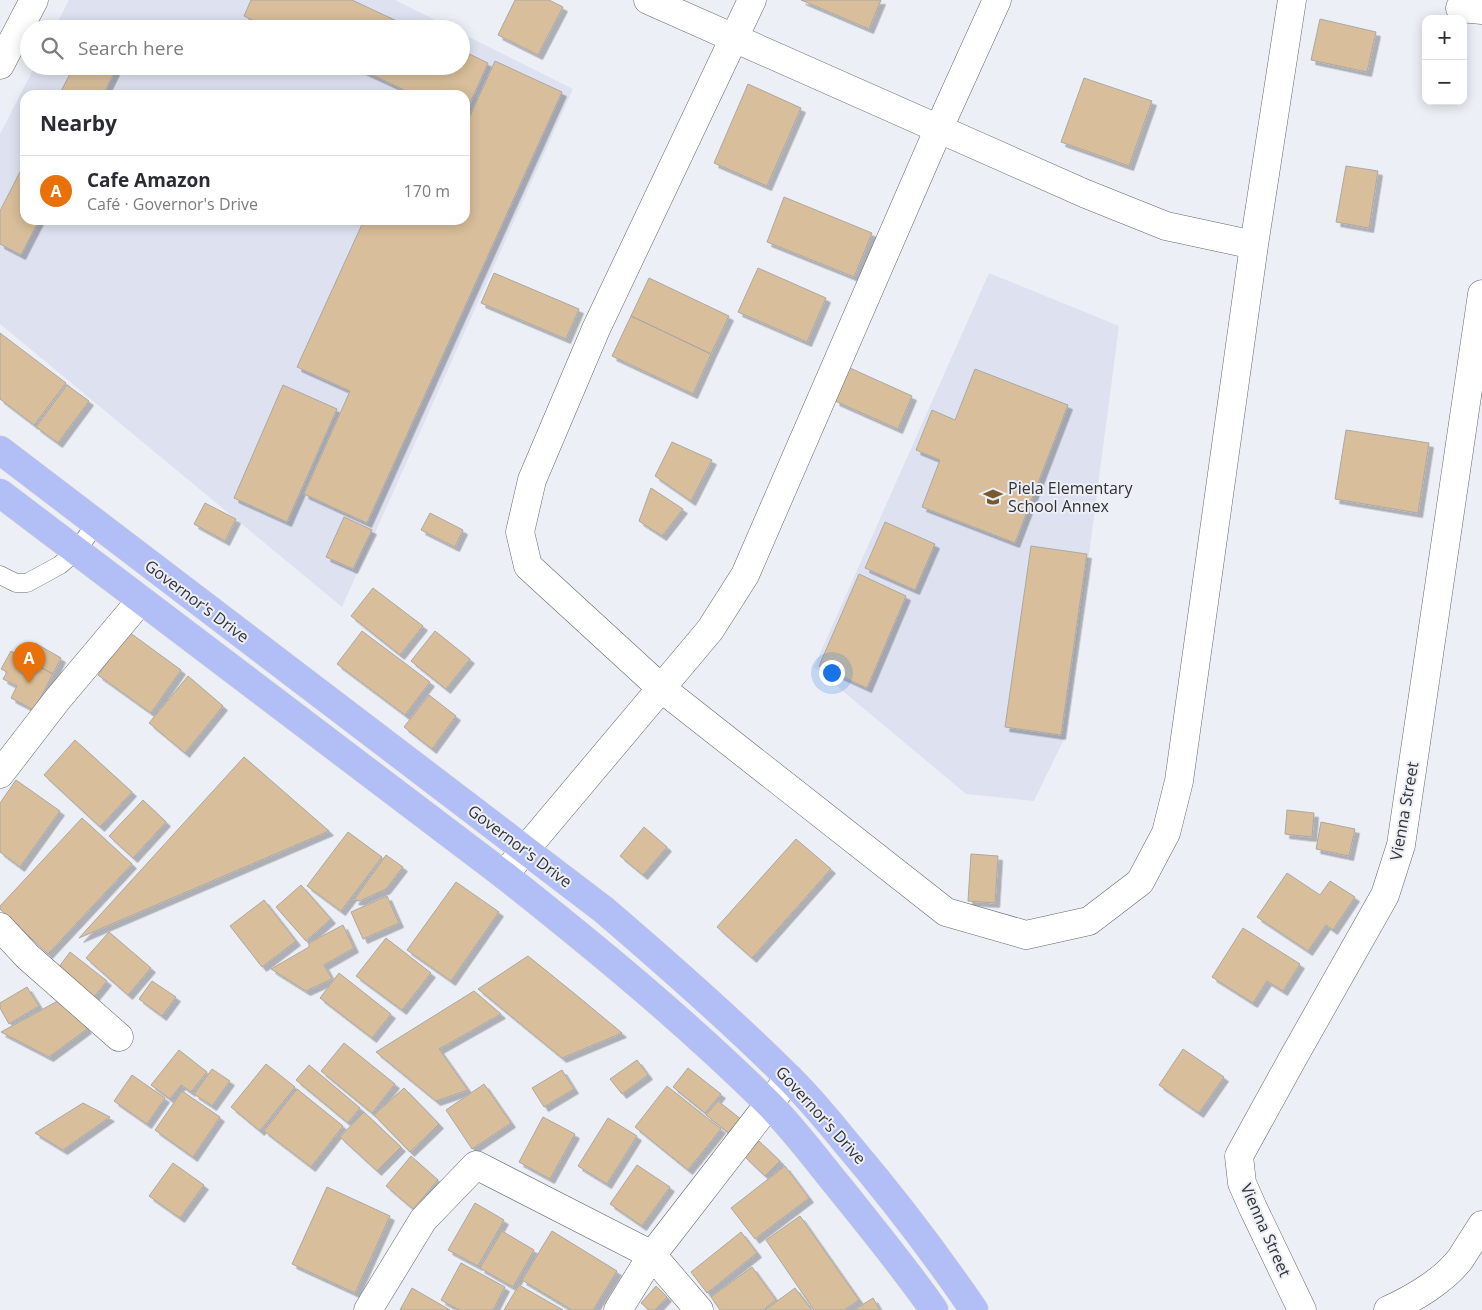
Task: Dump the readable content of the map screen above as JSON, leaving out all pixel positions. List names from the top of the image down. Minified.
{"streets":{"highway":["Governor's Drive"],"street":["Vienna Street"]},"places":{"school or university":["Piela Elementary School Annex"]},"page":{"map_buttons":["+","−"],"search":"Search here","heading":"Nearby","list":[{"mark":"A","name":"Cafe Amazon","note":"Café · Governor's Drive","value":"170 m"}],"pins":"A"}}
